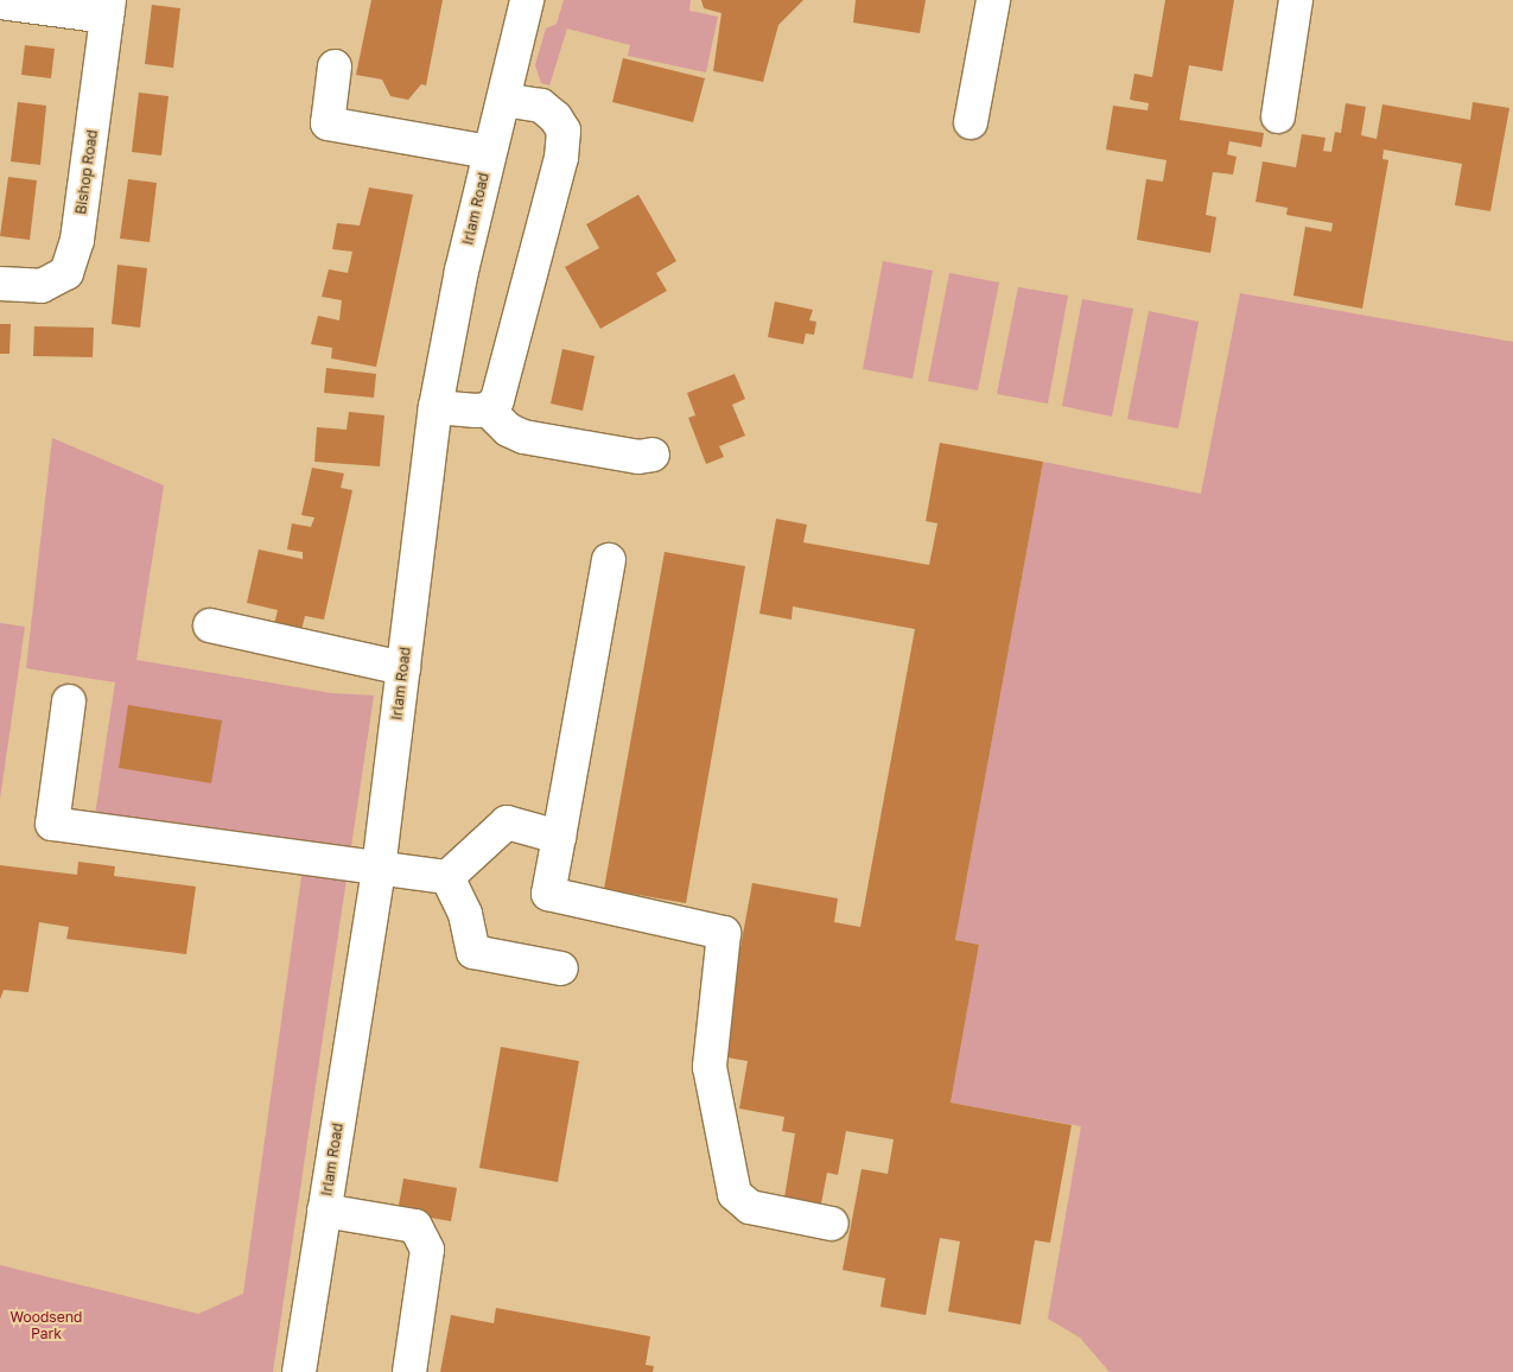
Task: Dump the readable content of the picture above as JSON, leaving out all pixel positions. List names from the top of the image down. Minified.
{"streets":{"street":["Bishop Road","Irlam Road"]},"parks":["Woodsend Park"]}
